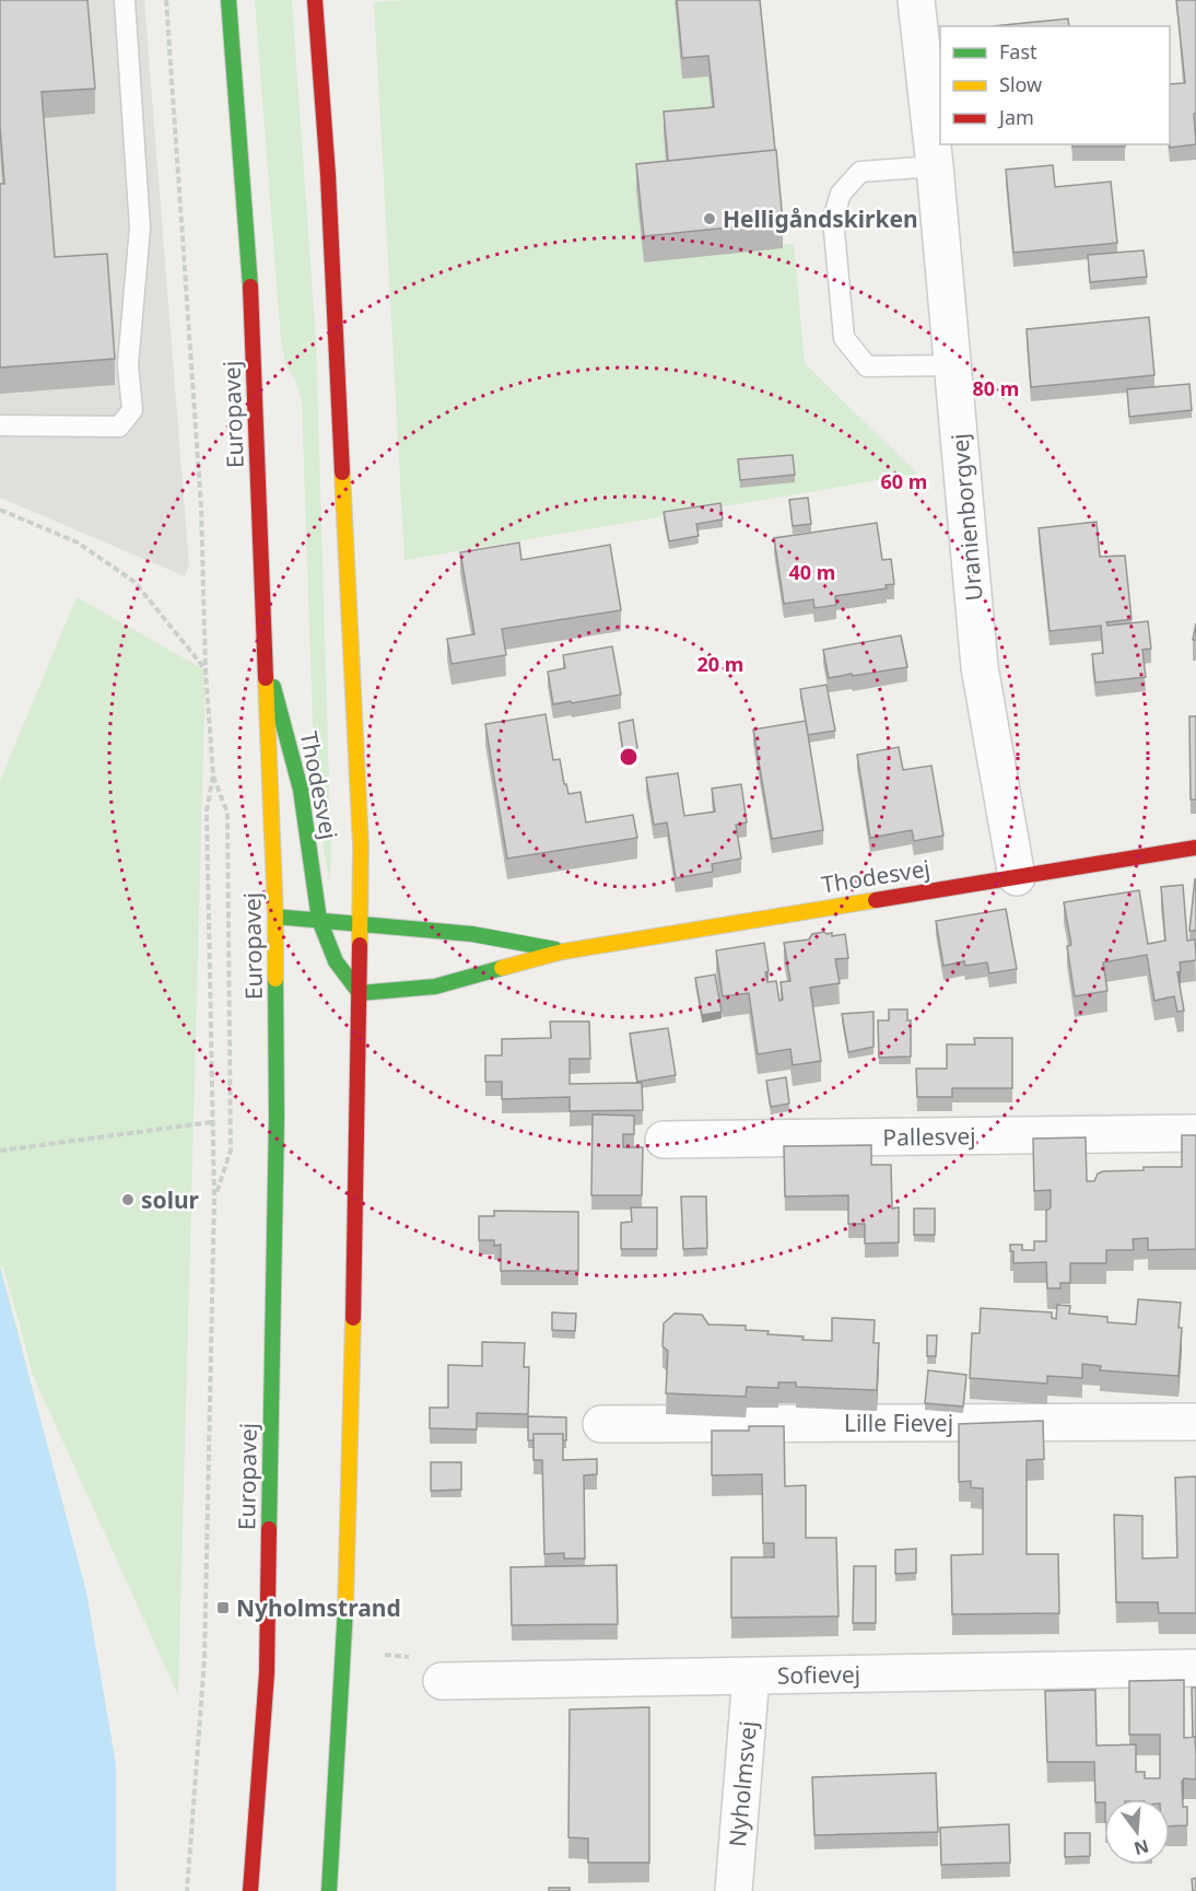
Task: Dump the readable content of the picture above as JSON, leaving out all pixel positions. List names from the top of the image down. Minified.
{"streets":{"main road":["Europavej","Thodesvej"],"street":["Uranienborgvej","Pallesvej","Lille Fievej","Sofievej","Nyholmsvej"]},"crossings":[["Europavej","Thodesvej"],["Uranienborgvej","Thodesvej"],["Sofievej","Nyholmsvej"]],"places":{"other":["Helligåndskirken","solur"],"transit":["Nyholmstrand"]},"legend":["Fast","Slow","Jam"],"north":"bottom","rings":["80 m","60 m","40 m","20 m"]}
